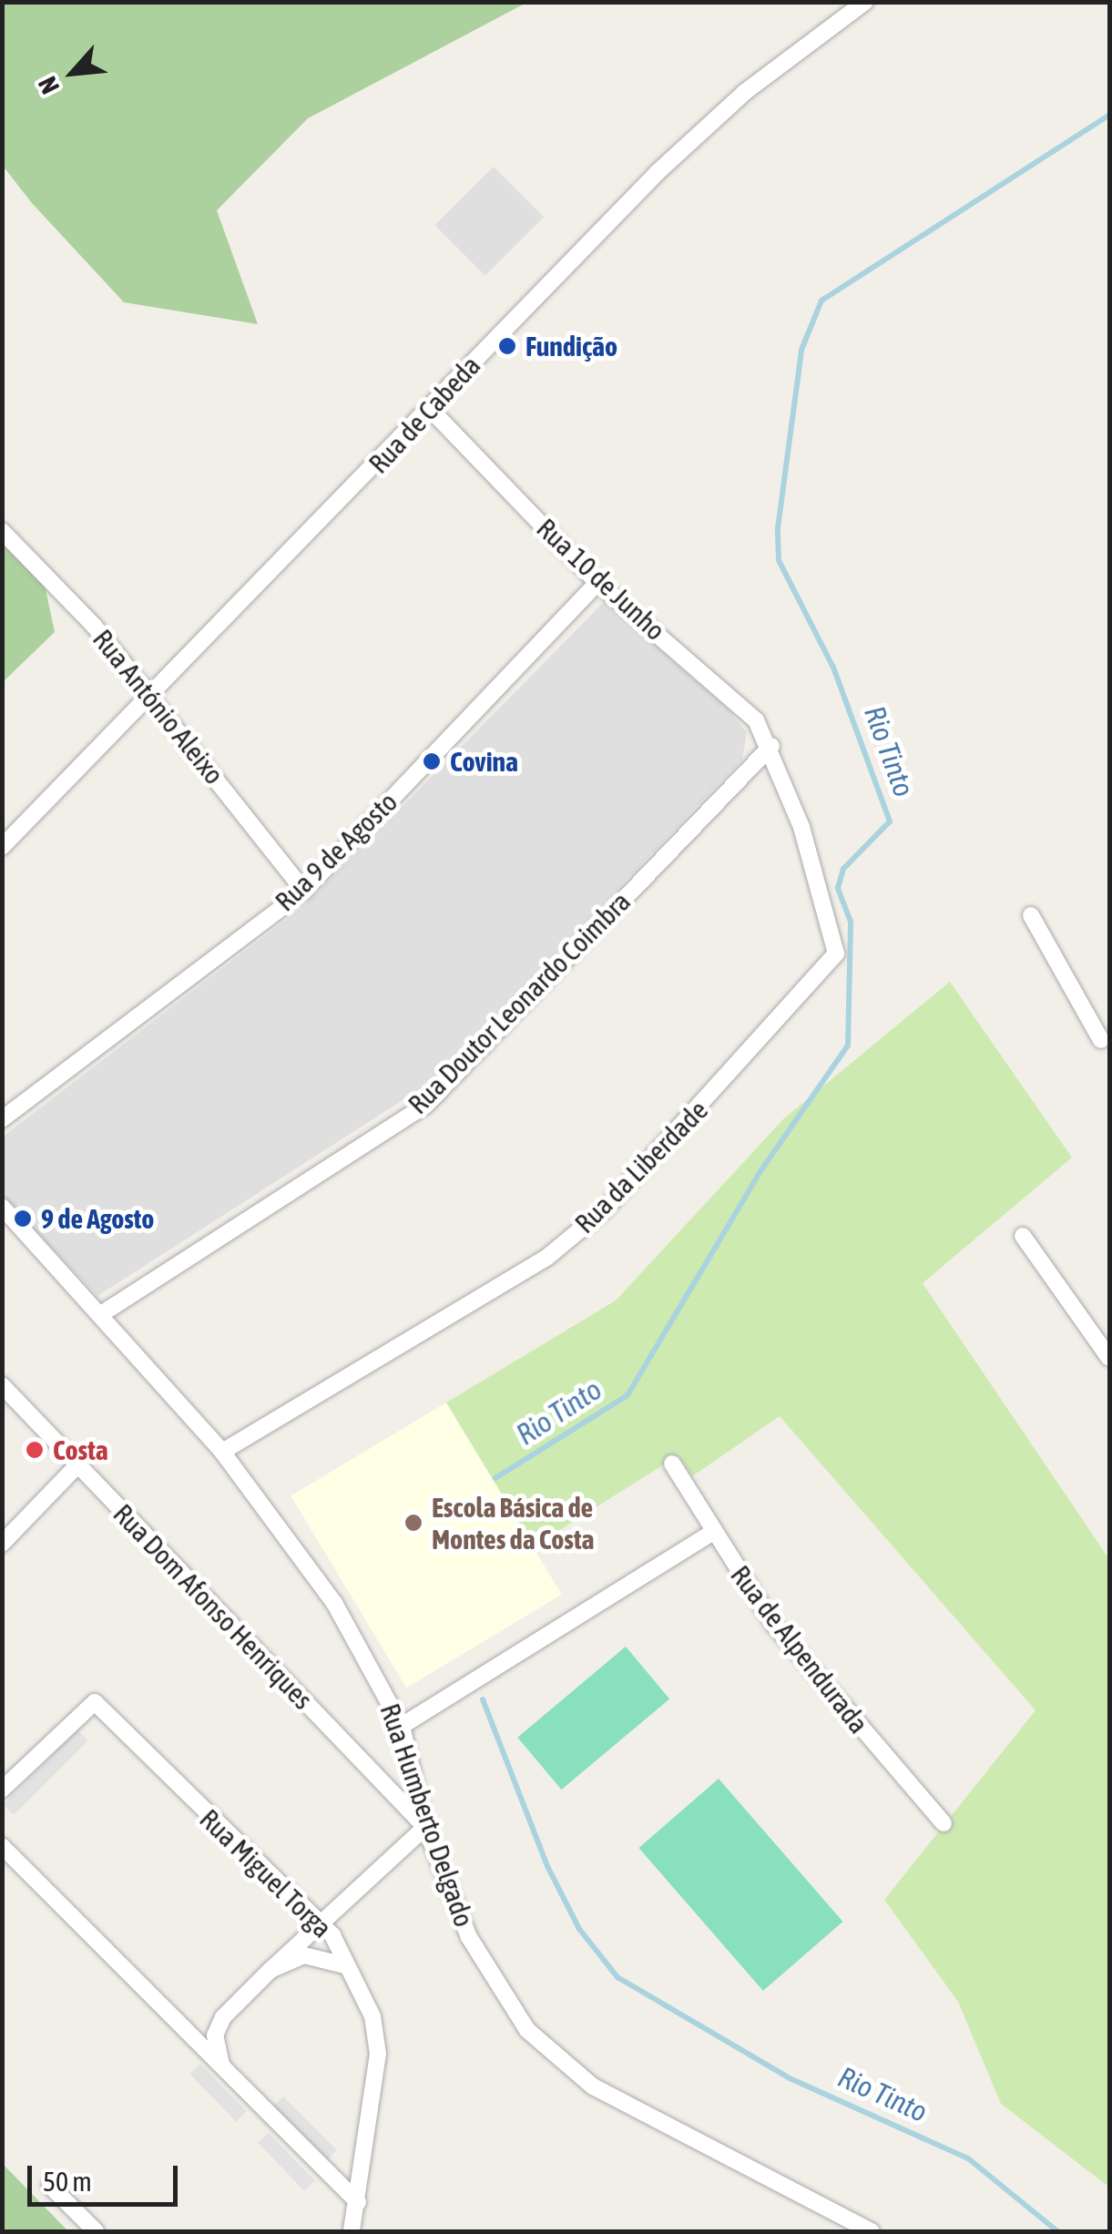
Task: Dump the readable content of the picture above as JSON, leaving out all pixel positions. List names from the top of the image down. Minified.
{"streets":{"street":["Rua de Cabeda","Rua 10 de Junho","Rua António Aleixo","Rua 9 de Agosto","Rua Doutor Leonardo Coimbra","Rua da Liberdade","Rua Dom Afonso Henriques","Rua de Alpendurada","Rua Humberto Delgado","Rua Miguel Torga"]},"crossings":[["Rua de Cabeda","Rua 10 de Junho"],["Rua de Cabeda","Rua António Aleixo"],["Rua 10 de Junho","Rua 9 de Agosto"],["Rua 10 de Junho","Rua Doutor Leonardo Coimbra"],["Rua 10 de Junho","Rua da Liberdade"],["Rua António Aleixo","Rua 9 de Agosto"],["Rua Doutor Leonardo Coimbra","Rua da Liberdade"],["Rua Doutor Leonardo Coimbra","Rua Humberto Delgado"],["Rua da Liberdade","Rua Humberto Delgado"],["Rua Dom Afonso Henriques","Rua Humberto Delgado"]],"water":["Rio Tinto"],"places":["Fundição","Covina","9 de Agosto","Costa","Escola Básica de Montes da Costa"],"scale_bar":"50 m","north":"bottom left"}
